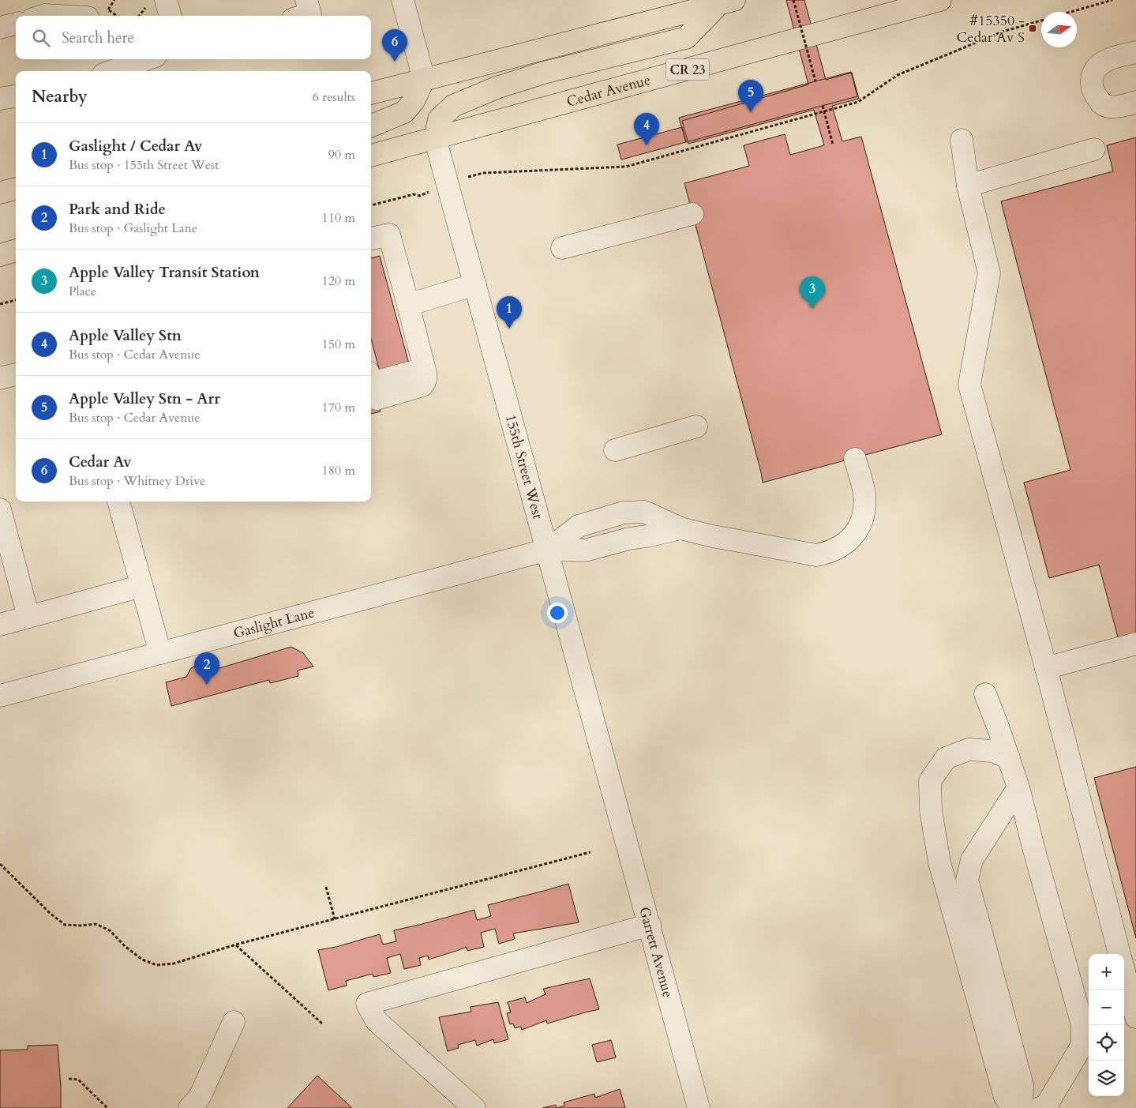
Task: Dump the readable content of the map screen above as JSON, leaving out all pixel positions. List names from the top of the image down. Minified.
{"streets":{"main road":["CR 23","Cedar Avenue"],"street":["155th Street West","Gaslight Lane","Garrett Avenue"]},"crossings":[["Cedar Avenue","155th Street West"],["155th Street West","Gaslight Lane"],["155th Street West","Garrett Avenue"]],"places":{"transit":["#15350 - Cedar Av S"]},"north":"right","page":{"search":"Search here","pins":["6","5","4","3","1","2"],"heading":["Nearby","6 results"],"list":[{"mark":"1","name":"Gaslight / Cedar Av","note":"Bus stop · 155th Street West","value":"90 m"},{"mark":"2","name":"Park and Ride","note":"Bus stop · Gaslight Lane","value":"110 m"},{"mark":"3","name":"Apple Valley Transit Station","note":"Place","value":"120 m"},{"mark":"4","name":"Apple Valley Stn","note":"Bus stop · Cedar Avenue","value":"150 m"},{"mark":"5","name":"Apple Valley Stn - Arr","note":"Bus stop · Cedar Avenue","value":"170 m"},{"mark":"6","name":"Cedar Av","note":"Bus stop · Whitney Drive","value":"180 m"}],"map_buttons":["+","−"]}}
